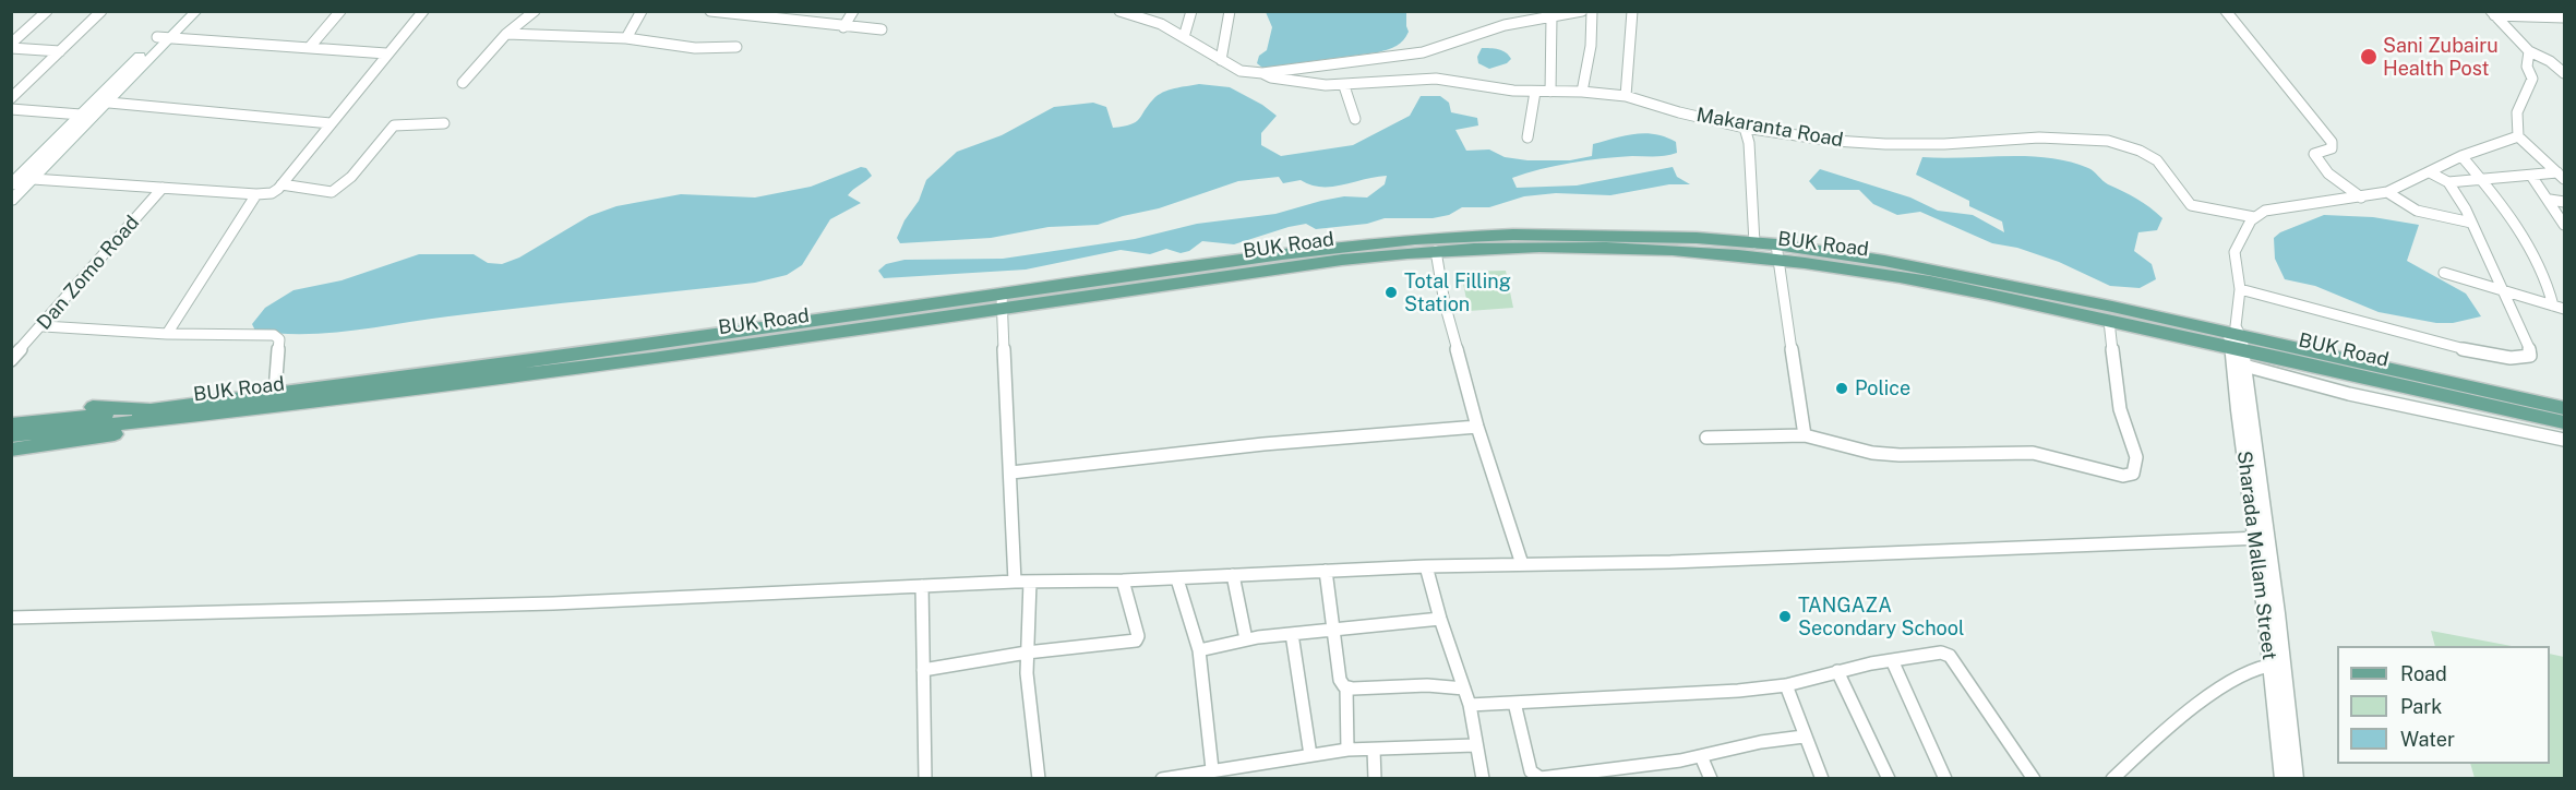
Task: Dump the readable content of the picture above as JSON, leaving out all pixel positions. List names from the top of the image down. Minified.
{"streets":{"main road":["BUK Road"],"street":["Makaranta Road","Dan Zomo Road","Sharada Mallam Street"]},"crossings":[["BUK Road","Sharada Mallam Street"]],"places":["Sani Zubairu Health Post","Total Filling Station","Police","TANGAZA Secondary School"],"legend":["Road","Park","Water"]}
